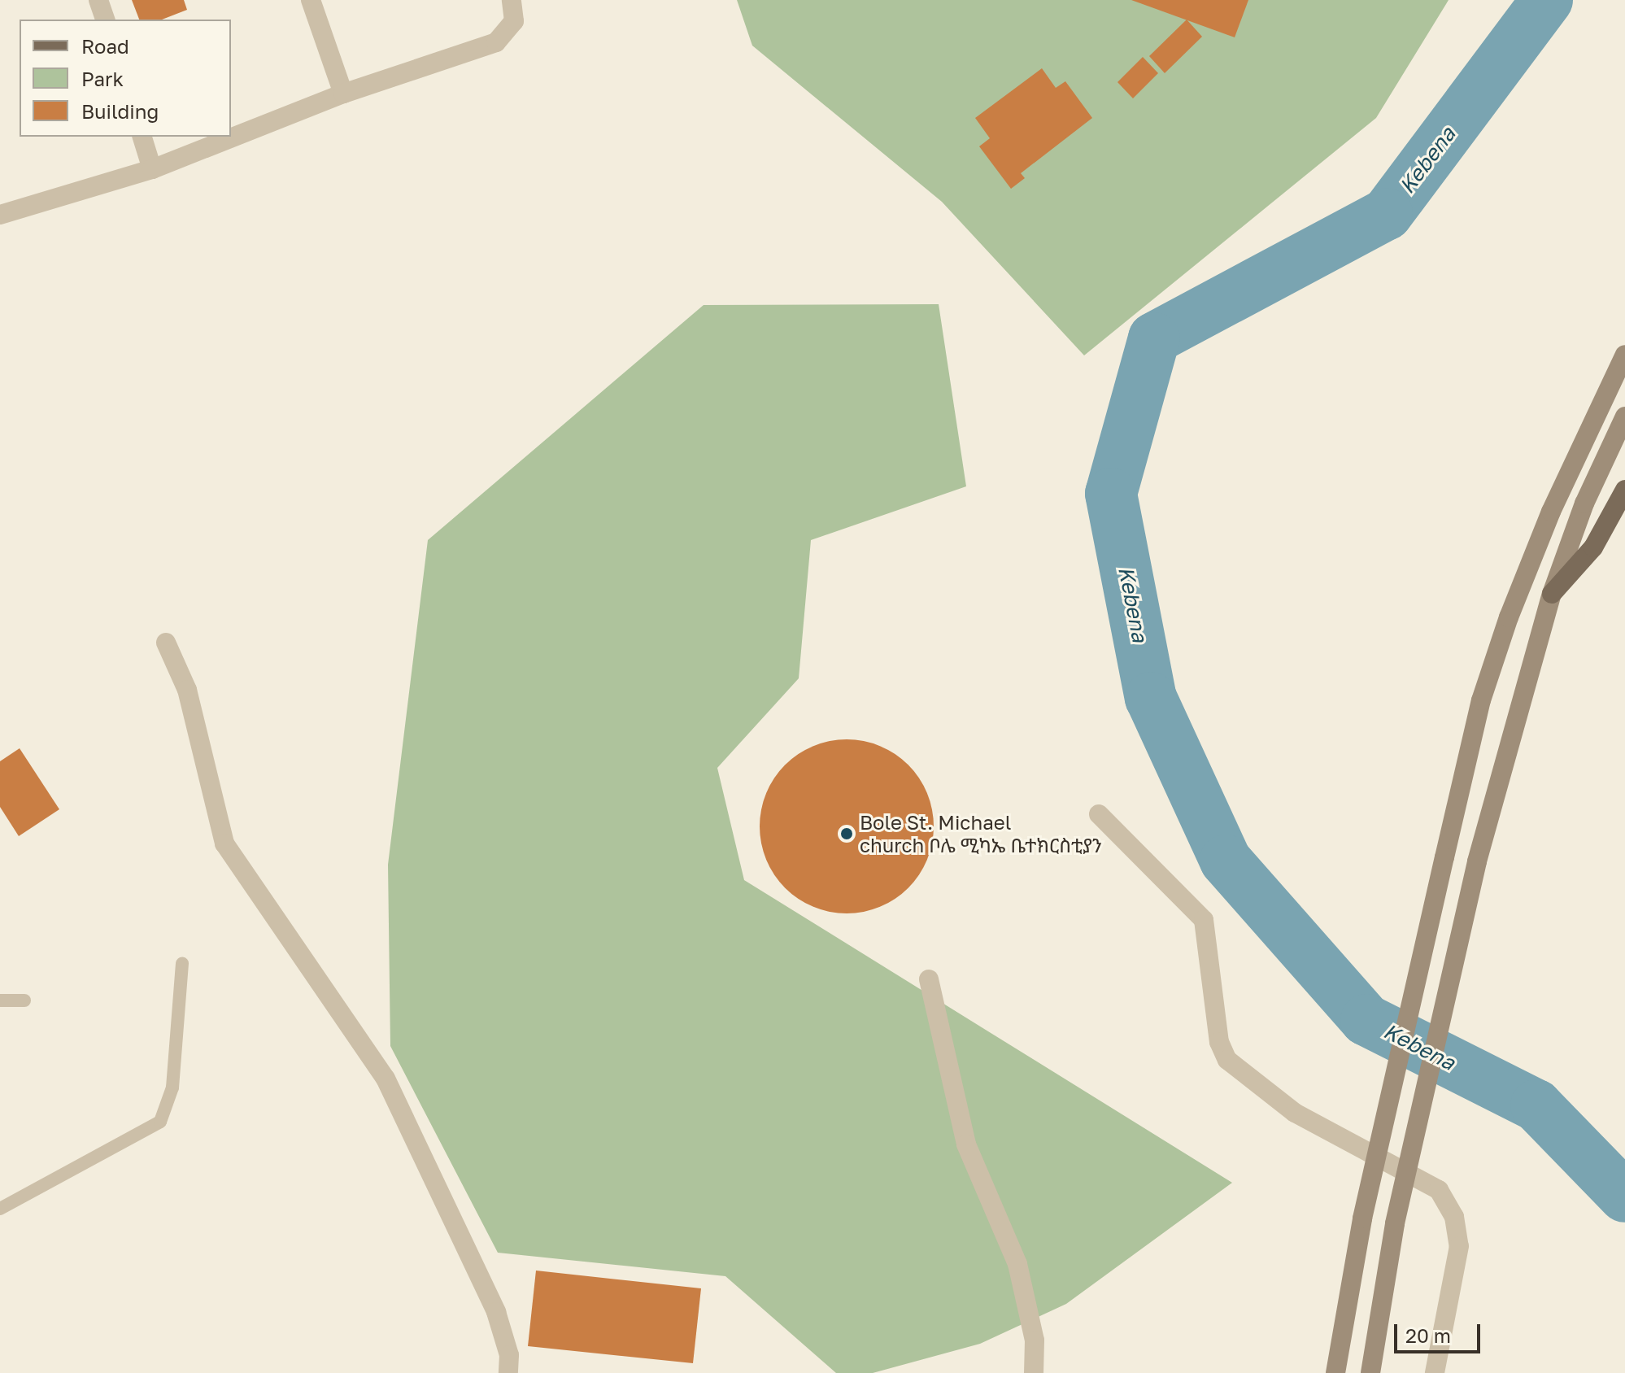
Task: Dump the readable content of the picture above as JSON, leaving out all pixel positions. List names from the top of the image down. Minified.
{"water":["Kebena"],"places":["Bole St. Michael church ቦሌ ሚካኤ ቤተክርስቲያን"],"legend":["Road","Park","Building"],"scale_bar":"20 m"}
